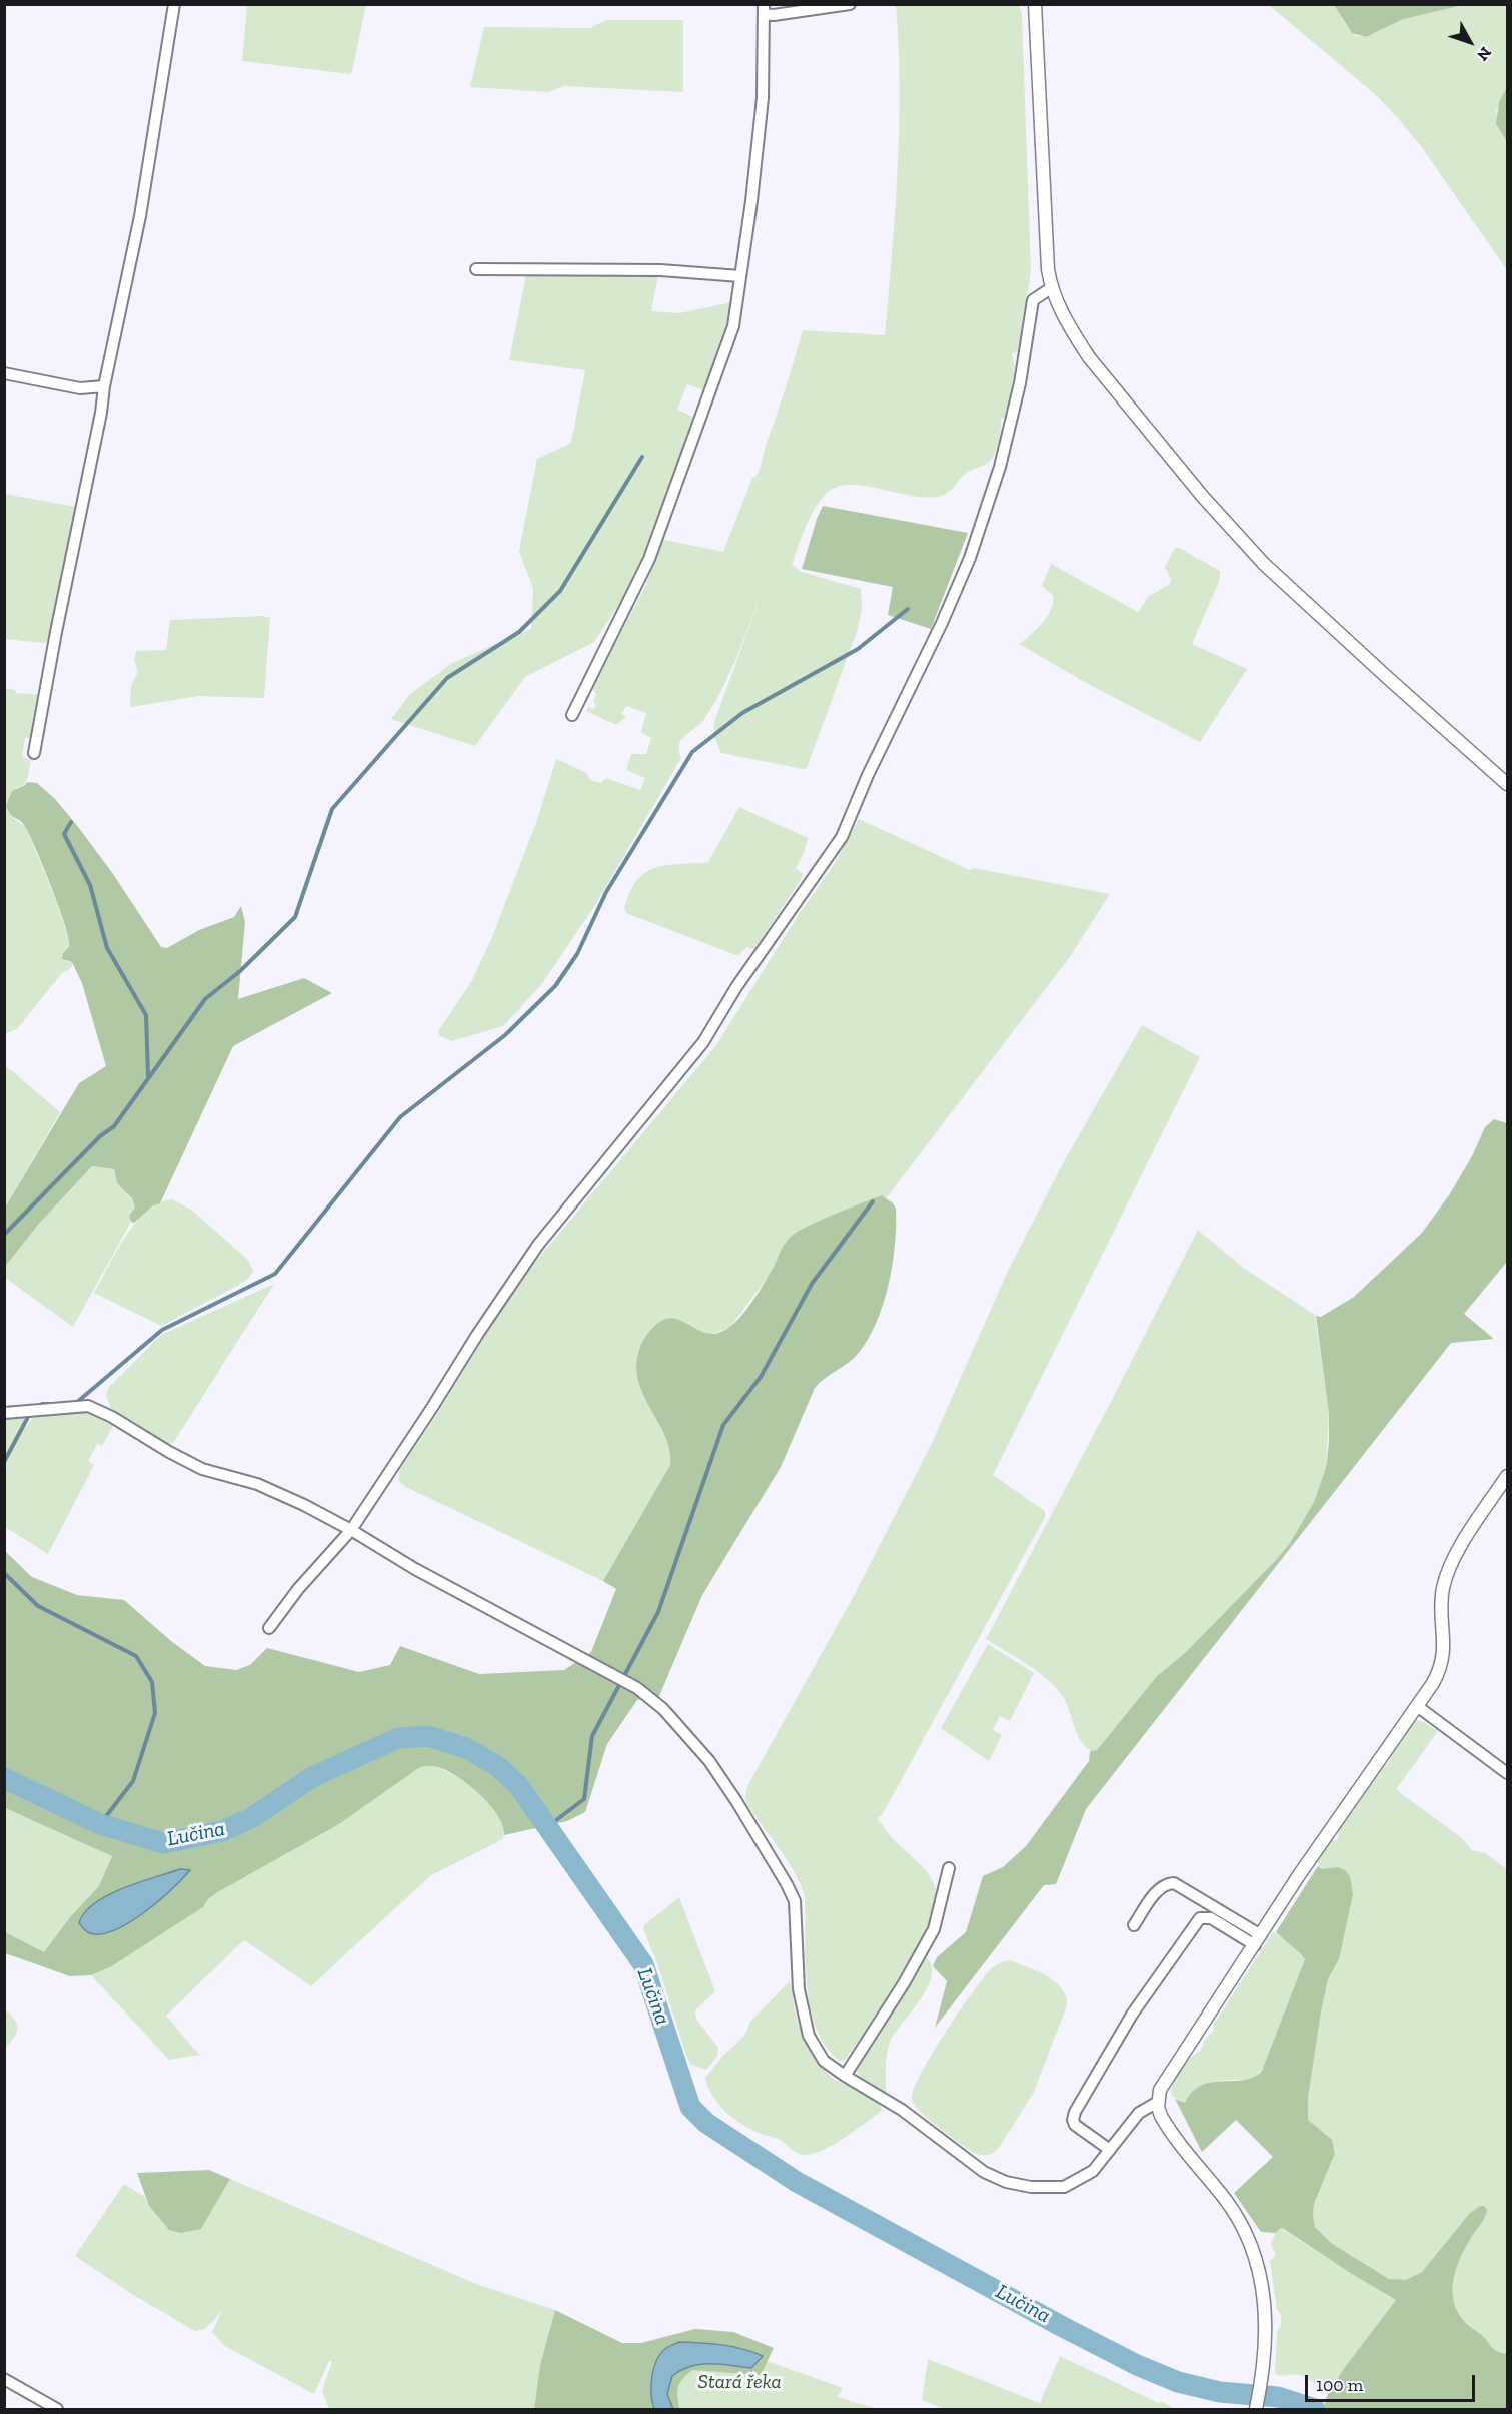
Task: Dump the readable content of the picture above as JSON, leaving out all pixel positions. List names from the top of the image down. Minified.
{"water":["Lučina"],"parks":["Stará řeka"],"scale_bar":"100 m","north":"bottom right"}
